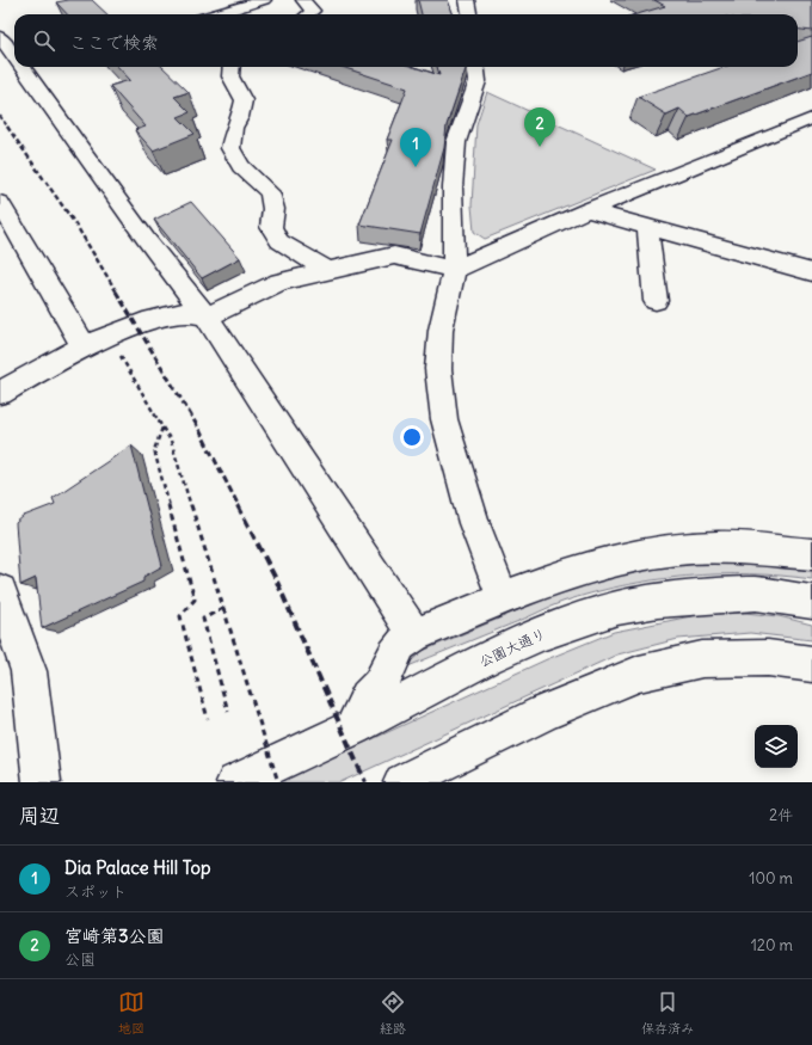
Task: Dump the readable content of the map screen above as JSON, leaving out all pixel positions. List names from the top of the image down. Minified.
{"streets":{"street":["公園大通り"]},"page":{"search":"ここで検索","pins":["2","1"],"heading":["周辺","2件"],"list":[{"mark":"1","name":"Dia Palace Hill Top","note":"スポット","value":"100 m"},{"mark":"2","name":"宮崎第3公園","note":"公園","value":"120 m"}],"nav":["地図","経路","保存済み"]}}
